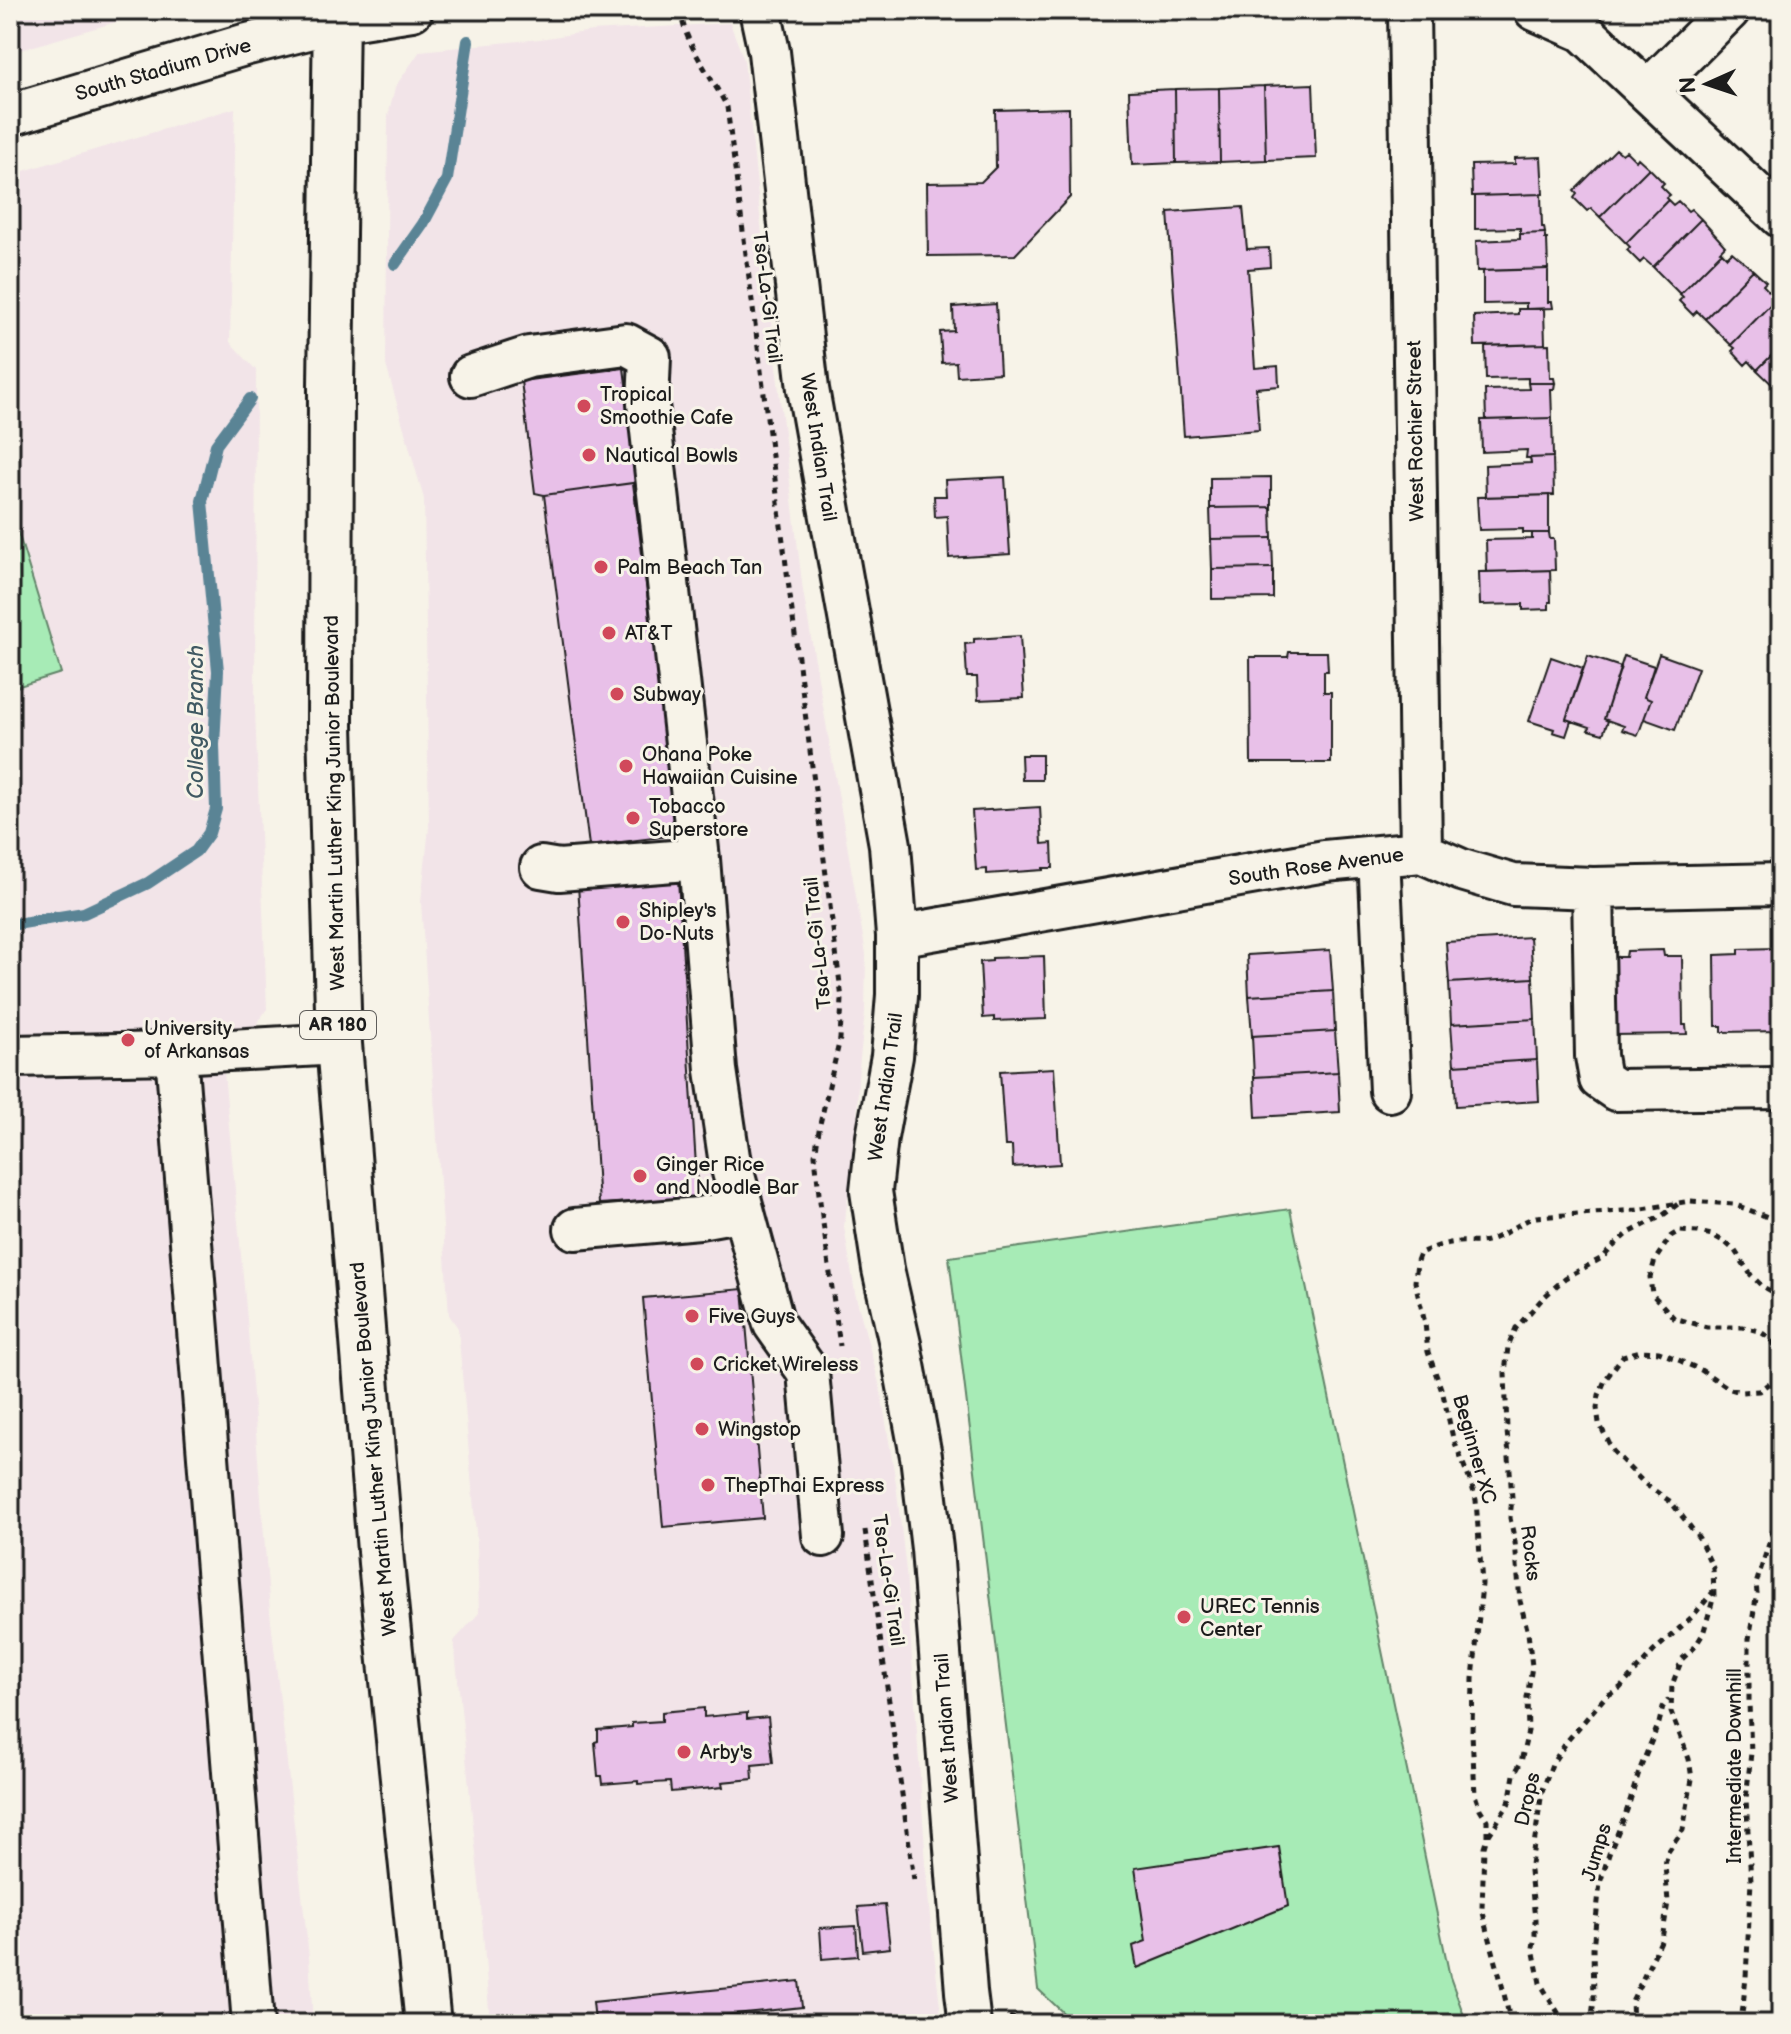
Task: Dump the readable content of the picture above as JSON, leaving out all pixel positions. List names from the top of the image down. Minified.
{"streets":{"main road":["West Martin Luther King Junior Boulevard","AR 180"],"street":["South Stadium Drive","West Rochier Street","West Indian Trail","South Rose Avenue"],"path":["Tsa-La-Gi Trail","Beginner XC","Rocks","Intermediate Downhill","Drops","Jumps"]},"crossings":[["South Stadium Drive","West Martin Luther King Junior Boulevard"],["West Rochier Street","South Rose Avenue"],["West Indian Trail","South Rose Avenue"],["Beginner XC","Rocks"],["Drops","Jumps"]],"water":["College Branch"],"places":["Tropical Smoothie Cafe","Nautical Bowls","Palm Beach Tan","AT&T","Subway","Ohana Poke Hawaiian Cuisine","Tobacco Superstore","Shipley's Do-Nuts","University of Arkansas","Ginger Rice and Noodle Bar","Five Guys","Cricket Wireless","Wingstop","ThepThai Express","UREC Tennis Center","Arby's"],"north":"left"}
